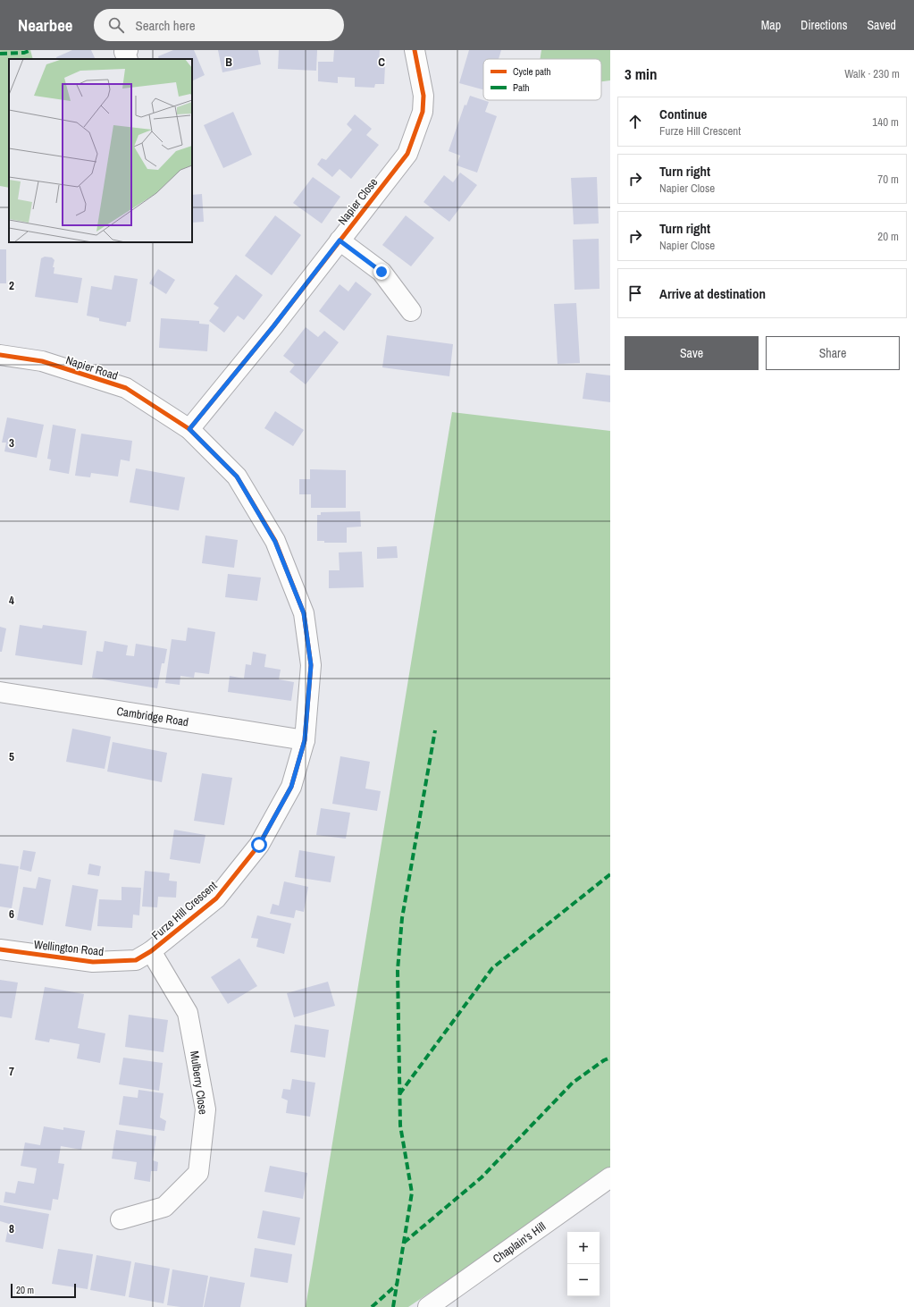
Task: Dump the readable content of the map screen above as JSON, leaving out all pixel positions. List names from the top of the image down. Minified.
{"streets":{"street":["Napier Close","Napier Road","Cambridge Road","Furze Hill Crescent","Wellington Road","Mulberry Close","Chaplain's Hill"]},"crossings":[["Napier Close","Napier Road"],["Napier Close","Furze Hill Crescent"],["Napier Road","Furze Hill Crescent"],["Cambridge Road","Furze Hill Crescent"],["Furze Hill Crescent","Wellington Road"],["Furze Hill Crescent","Mulberry Close"],["Wellington Road","Mulberry Close"]],"legend":["Cycle path","Path"],"scale_bar":"20 m","page":{"header":"Nearbee","search":"Search here","nav":["Map","Directions","Saved"],"heading":["3 min","Walk · 230 m"],"list":[["Continue","Furze Hill Crescent","140 m"],["Turn right","Napier Close","70 m"],["Turn right","Napier Close","20 m"],"Arrive at destination"],"buttons":["Save","Share"],"map_buttons":["+","−"],"scale":"20 m"},"grid":{"columns":["B","C"],"rows":["2","3","4","5","6","7","8"]}}
